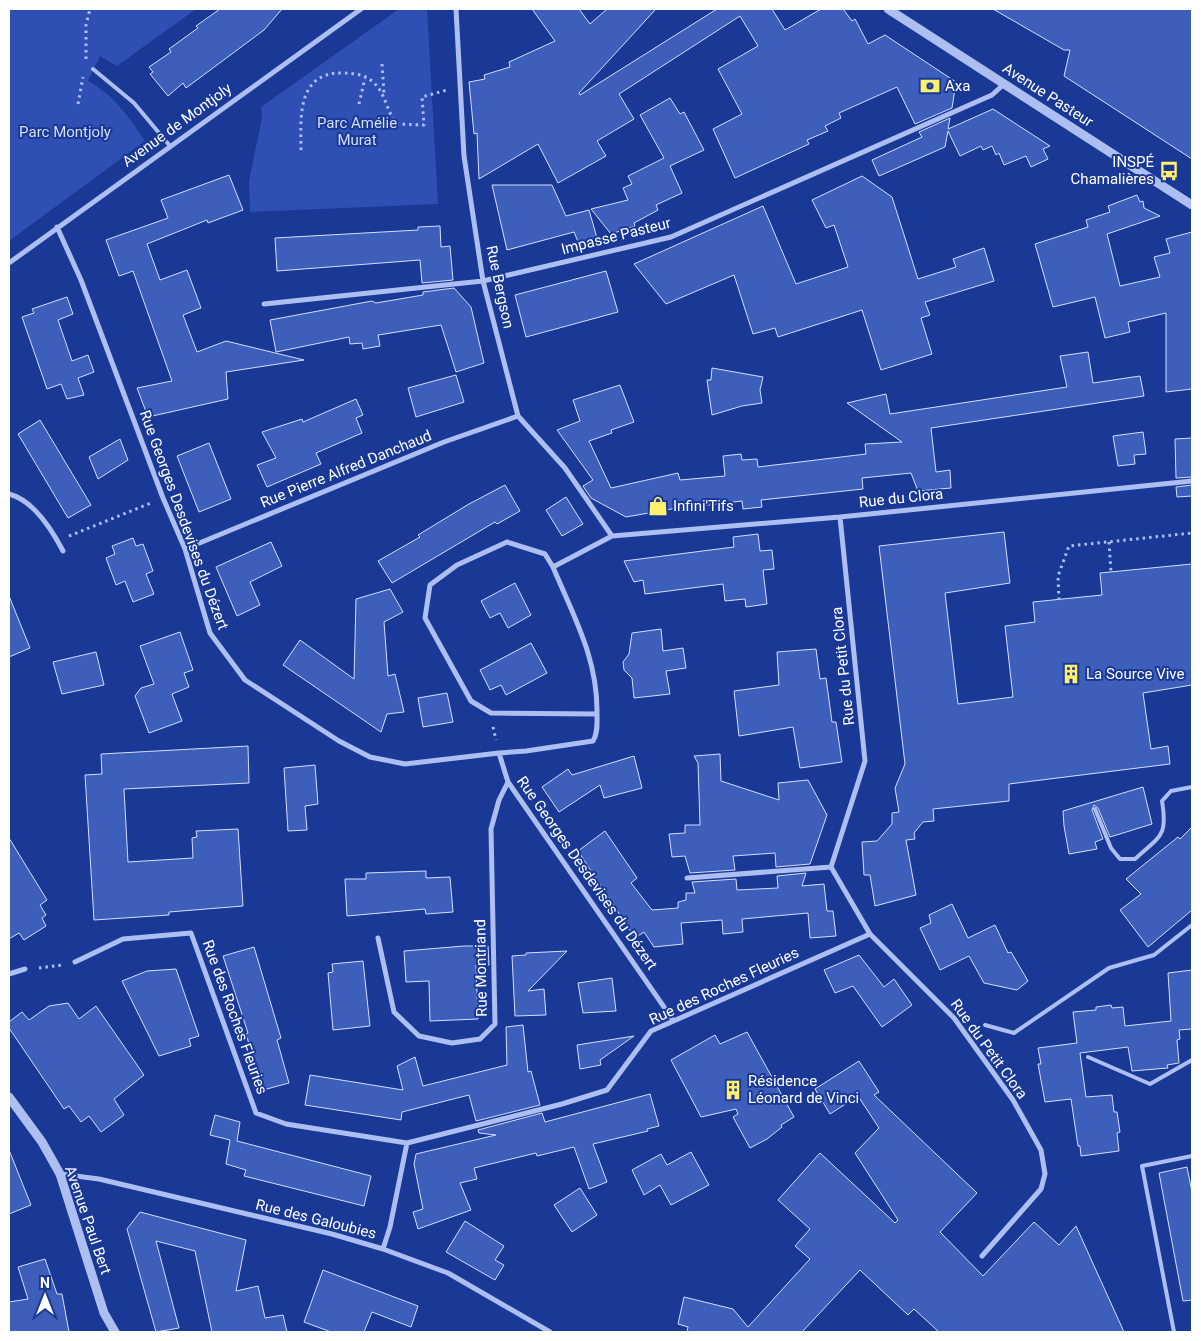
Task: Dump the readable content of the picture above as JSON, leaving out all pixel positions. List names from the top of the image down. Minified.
{"streets":{"street":["Avenue Pasteur","Avenue de Montjoly","Impasse Pasteur","Rue Bergson","Rue Pierre Alfred Danchaud","Rue du Clora","Rue Georges Desdevises du Dézert","Rue du Petit Clora","Rue Montriand","Rue des Roches Fleuries","Rue des Galoubies","Avenue Paul Bert"]},"crossings":[["Avenue Pasteur","Impasse Pasteur"],["Avenue de Montjoly","Rue Georges Desdevises du Dézert"],["Impasse Pasteur","Rue Bergson"],["Rue Bergson","Rue Pierre Alfred Danchaud"],["Rue Bergson","Rue du Clora"],["Rue Pierre Alfred Danchaud","Rue Georges Desdevises du Dézert"],["Rue du Clora","Rue du Petit Clora"],["Rue Georges Desdevises du Dézert","Rue Montriand"],["Rue Georges Desdevises du Dézert","Rue des Roches Fleuries"],["Rue du Petit Clora","Rue des Roches Fleuries"],["Rue des Galoubies","Avenue Paul Bert"]],"parks":["Parc Amélie Murat","Parc Montjoly"],"places":{"bank":["Axa"],"bus stop":["INSPÉ Chamalières"],"shop":["Infini'Tifs"],"building":["La Source Vive","Résidence Léonard de Vinci"]},"north":"top"}
